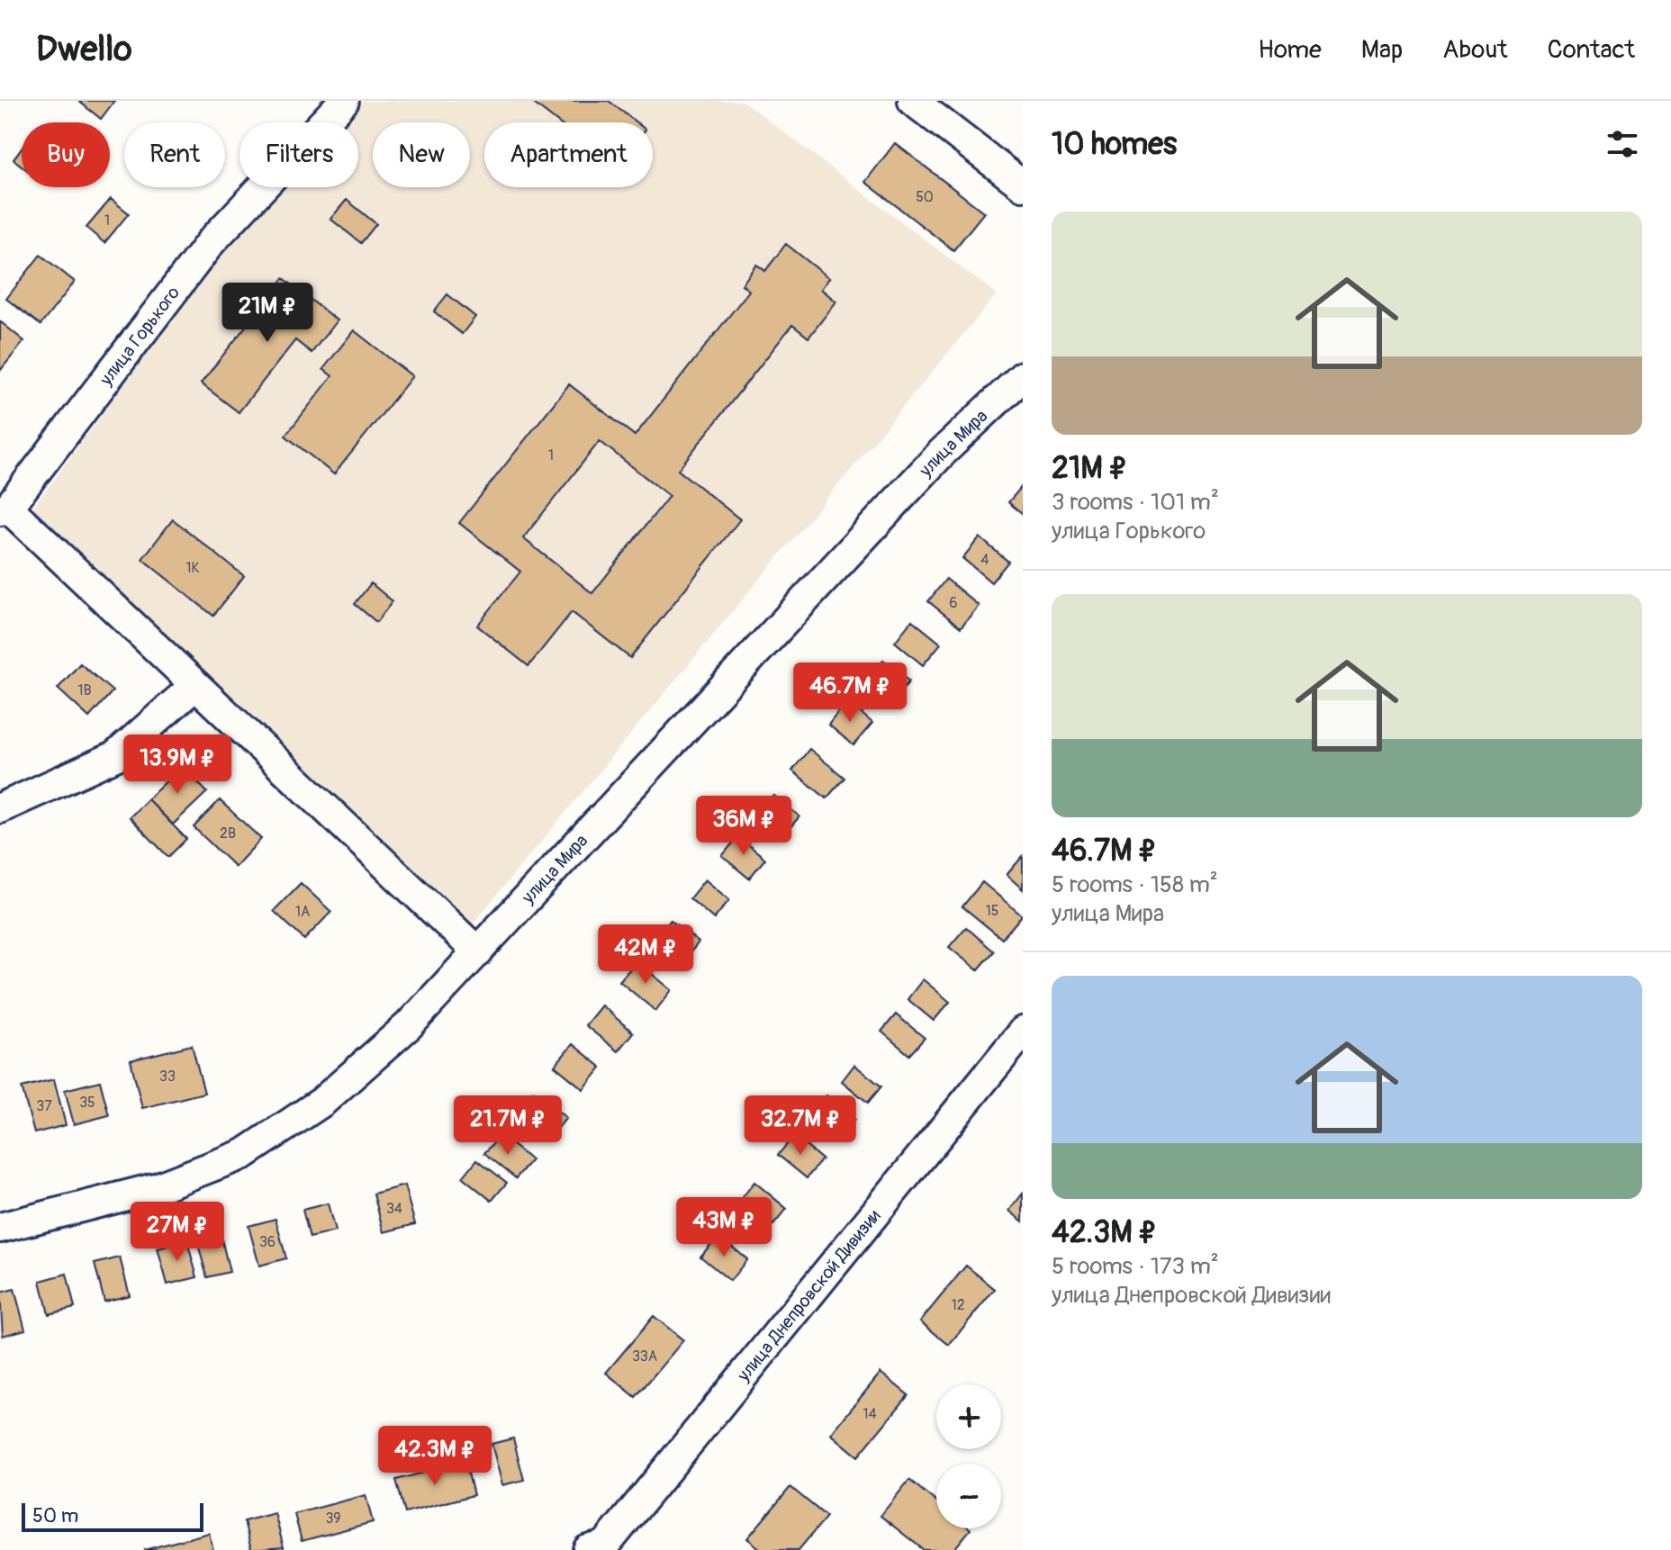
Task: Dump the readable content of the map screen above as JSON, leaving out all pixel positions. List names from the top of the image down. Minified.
{"streets":{"street":["улица Горького","улица Мира","улица Днепровской Дивизии"]},"house_numbers":["50","1","1","4","1К","6","1В","2В","15","1А","33","35","37","34","36","12","33А","14","39"],"scale_bar":"50 m","page":{"header":"Dwello","nav":["Home","Map","About","Contact"],"heading":"10 homes","chip":["Buy","Rent","Filters","New","Apartment"],"list":[{"name":"21M ₽","note":"3 rooms · 101 m² · улица Горького"},{"name":"46.7M ₽","note":"5 rooms · 158 m² · улица Мира"},{"name":"42.3M ₽","note":"5 rooms · 173 m² · улица Днепровской Дивизии"}],"price":["21M ₽","46.7M ₽","13.9M ₽","36M ₽","42M ₽","21.7M ₽","32.7M ₽","43M ₽","27M ₽","42.3M ₽"],"map_buttons":["+","−"],"scale":"50 m"}}
